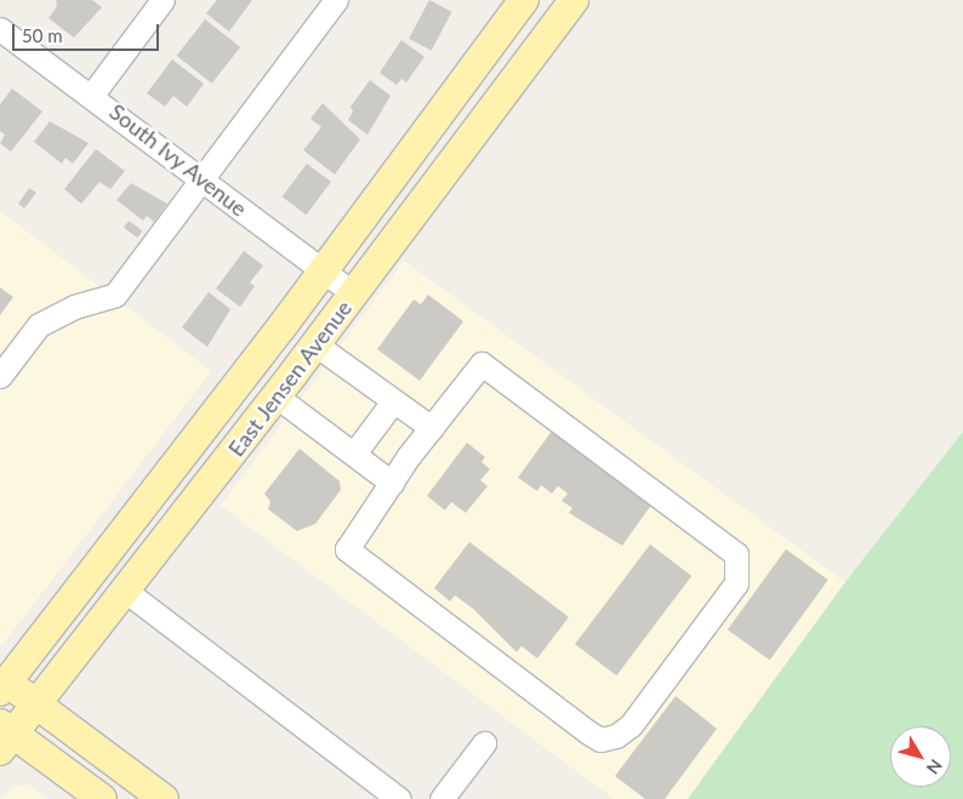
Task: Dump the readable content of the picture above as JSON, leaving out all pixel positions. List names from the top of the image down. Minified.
{"streets":{"main road":["East Jensen Avenue"],"street":["South Ivy Avenue"]},"crossings":[["South Ivy Avenue","East Jensen Avenue"]],"scale_bar":"50 m","north":"bottom right"}
